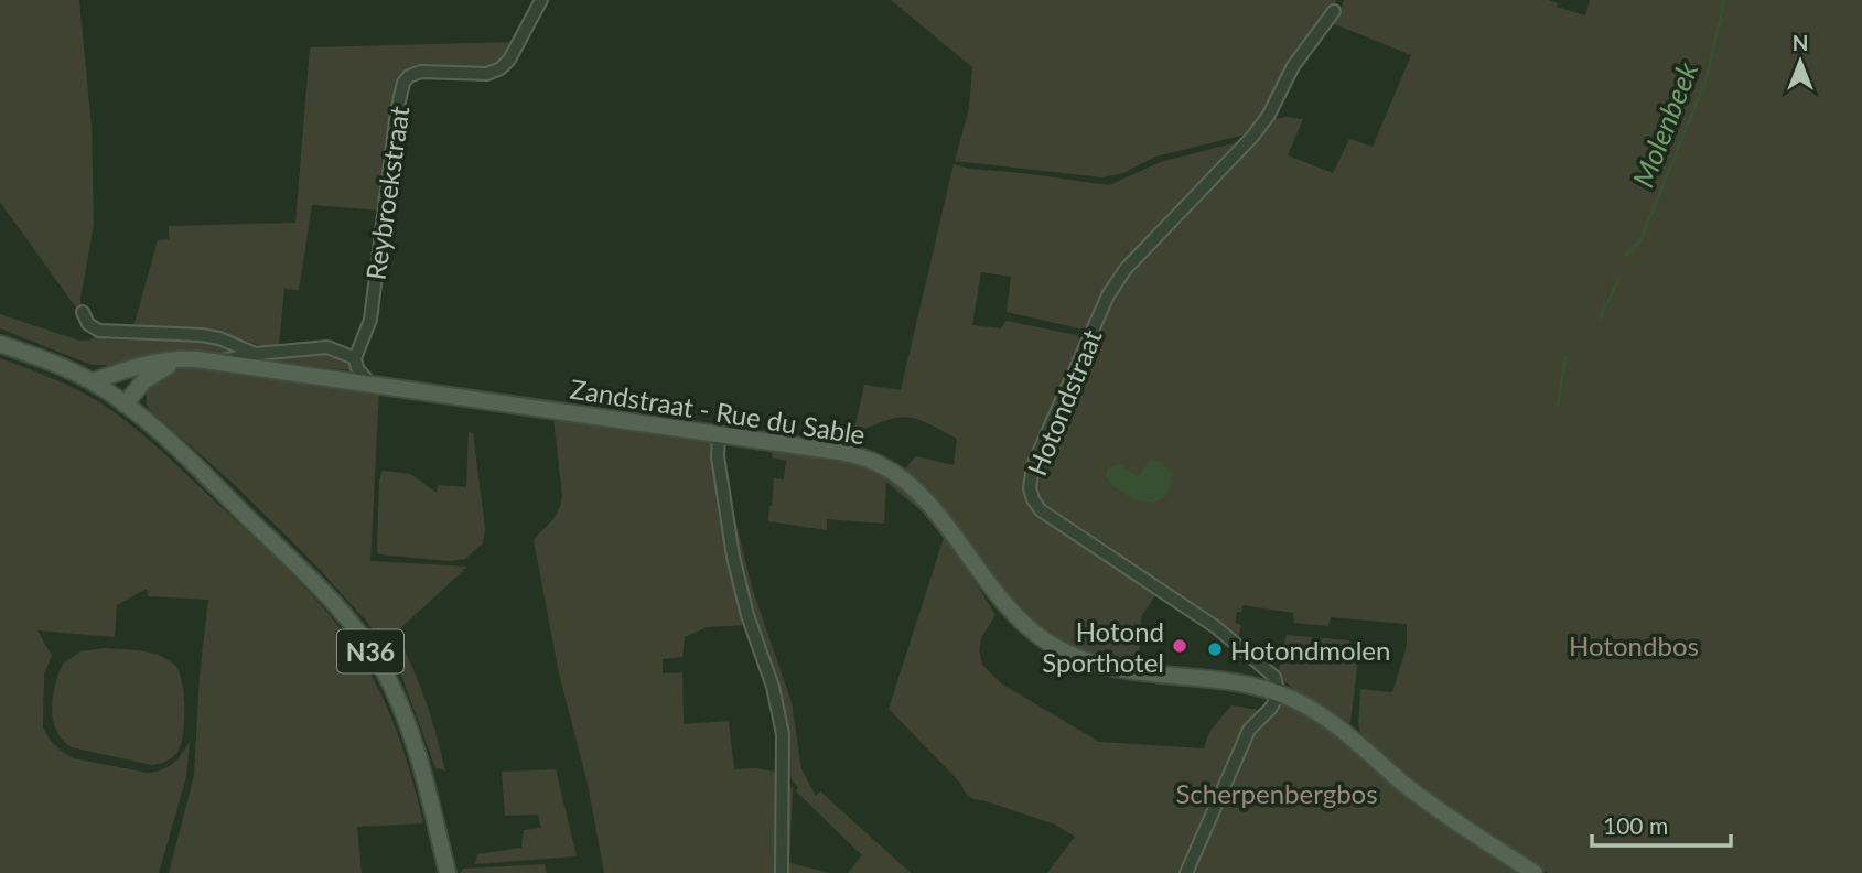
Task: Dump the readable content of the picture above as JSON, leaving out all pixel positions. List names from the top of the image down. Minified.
{"streets":{"main road":["Zandstraat - Rue du Sable","N36"],"street":["Reybroekstraat","Hotondstraat"]},"crossings":[["Hotondstraat","Zandstraat - Rue du Sable"],["Zandstraat - Rue du Sable","N36"]],"water":["Molenbeek"],"parks":["Hotondbos","Scherpenbergbos"],"places":["Hotond Sporthotel","Hotondmolen"],"scale_bar":"100 m","north":"top"}
